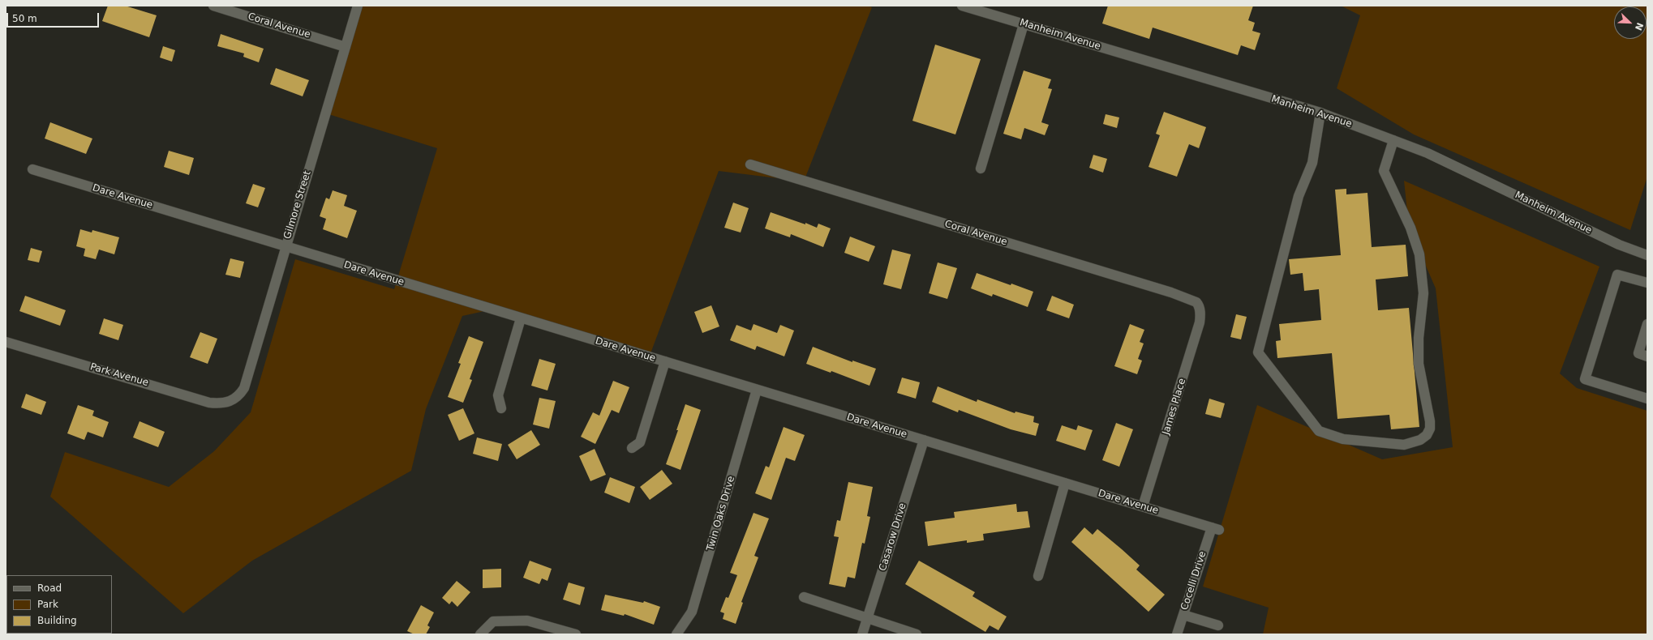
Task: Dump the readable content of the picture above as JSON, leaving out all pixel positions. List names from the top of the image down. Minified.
{"streets":{"street":["Coral Avenue","Manheim Avenue","Dare Avenue","Gilmore Street","Park Avenue","James Place","Twin Oaks Drive","Casarow Drive","Cocelli Drive"]},"crossings":[["Coral Avenue","Gilmore Street"],["Coral Avenue","James Place"],["Dare Avenue","Gilmore Street"],["Dare Avenue","James Place"],["Dare Avenue","Twin Oaks Drive"],["Dare Avenue","Casarow Drive"],["Dare Avenue","Cocelli Drive"],["Gilmore Street","Park Avenue"]],"legend":["Road","Park","Building"],"scale_bar":"50 m","north":"bottom right"}
